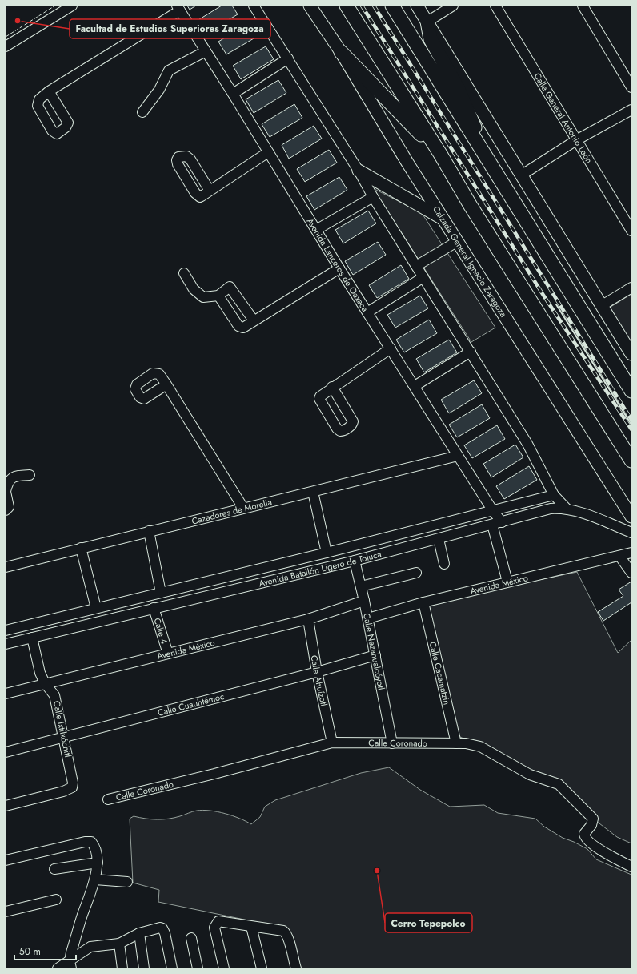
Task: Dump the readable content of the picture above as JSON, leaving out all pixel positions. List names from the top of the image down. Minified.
{"streets":{"main road":["Calzada General Ignacio Zaragoza"],"street":["Calle General Antonio León","Avenida Lanceros de Oaxaca","Cazadores de Morelia","Avenida Batallón Ligero de Toluca","Avenida México","Calle 4","Calle Nezahualcóyotl","Calle Cacamatzin","Calle Ahuízotl","Calle Cuauhtémoc","Calle Ixtilxóchitl","Calle Coronado"]},"crossings":[["Avenida Lanceros de Oaxaca","Cazadores de Morelia"],["Avenida Lanceros de Oaxaca","Avenida Batallón Ligero de Toluca"],["Avenida Batallón Ligero de Toluca","Calle 4"],["Avenida Batallón Ligero de Toluca","Calle Nezahualcóyotl"],["Avenida Batallón Ligero de Toluca","Calle Ixtilxóchitl"],["Avenida México","Calle 4"],["Avenida México","Calle Nezahualcóyotl"],["Avenida México","Calle Cacamatzin"],["Avenida México","Calle Ahuízotl"],["Avenida México","Calle Ixtilxóchitl"],["Calle Nezahualcóyotl","Calle Cuauhtémoc"],["Calle Nezahualcóyotl","Calle Coronado"],["Calle Cacamatzin","Calle Coronado"],["Calle Ahuízotl","Calle Cuauhtémoc"],["Calle Ahuízotl","Calle Coronado"],["Calle Cuauhtémoc","Calle Ixtilxóchitl"]],"places":["Facultad de Estudios Superiores Zaragoza","Cerro Tepepolco"],"scale_bar":"50 m"}
